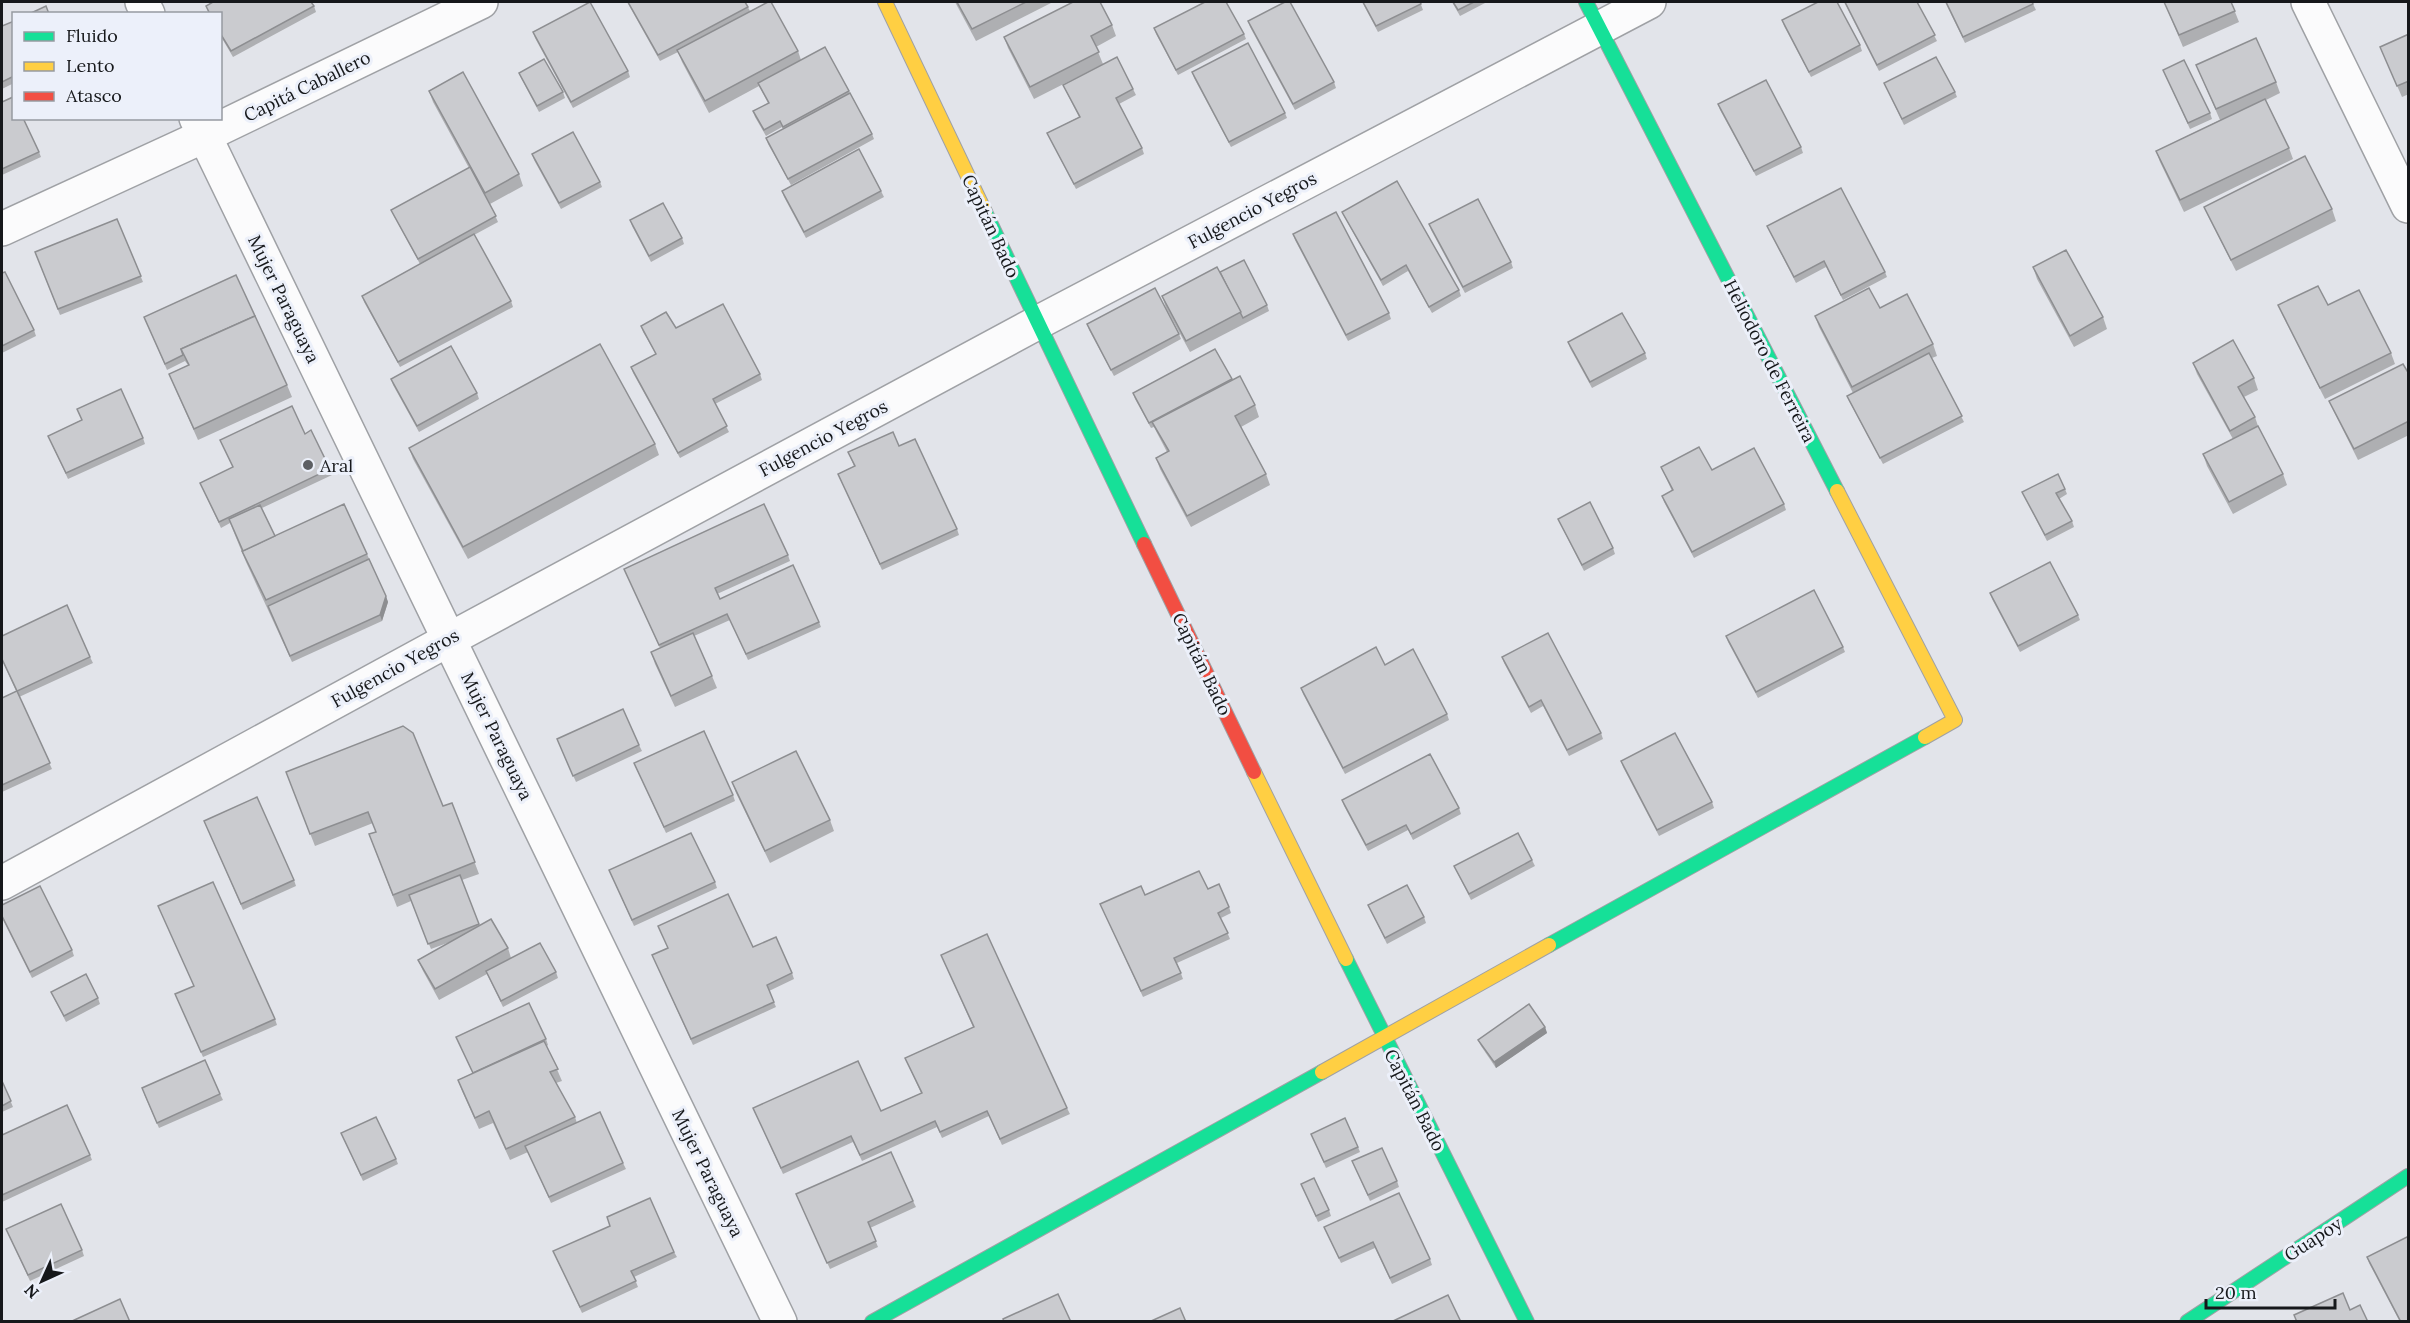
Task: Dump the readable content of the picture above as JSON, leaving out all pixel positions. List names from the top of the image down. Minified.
{"streets":{"street":["Capitá Caballero","Fulgencio Yegros","Capitán Bado","Mujer Paraguaya","Heliodoro de Ferreira","Guapoy"]},"crossings":[["Capitá Caballero","Mujer Paraguaya"],["Fulgencio Yegros","Capitán Bado"],["Fulgencio Yegros","Mujer Paraguaya"],["Fulgencio Yegros","Heliodoro de Ferreira"],["Capitán Bado","Heliodoro de Ferreira"]],"places":["Aral"],"legend":["Fluido","Lento","Atasco"],"scale_bar":"20 m","north":"bottom left"}
